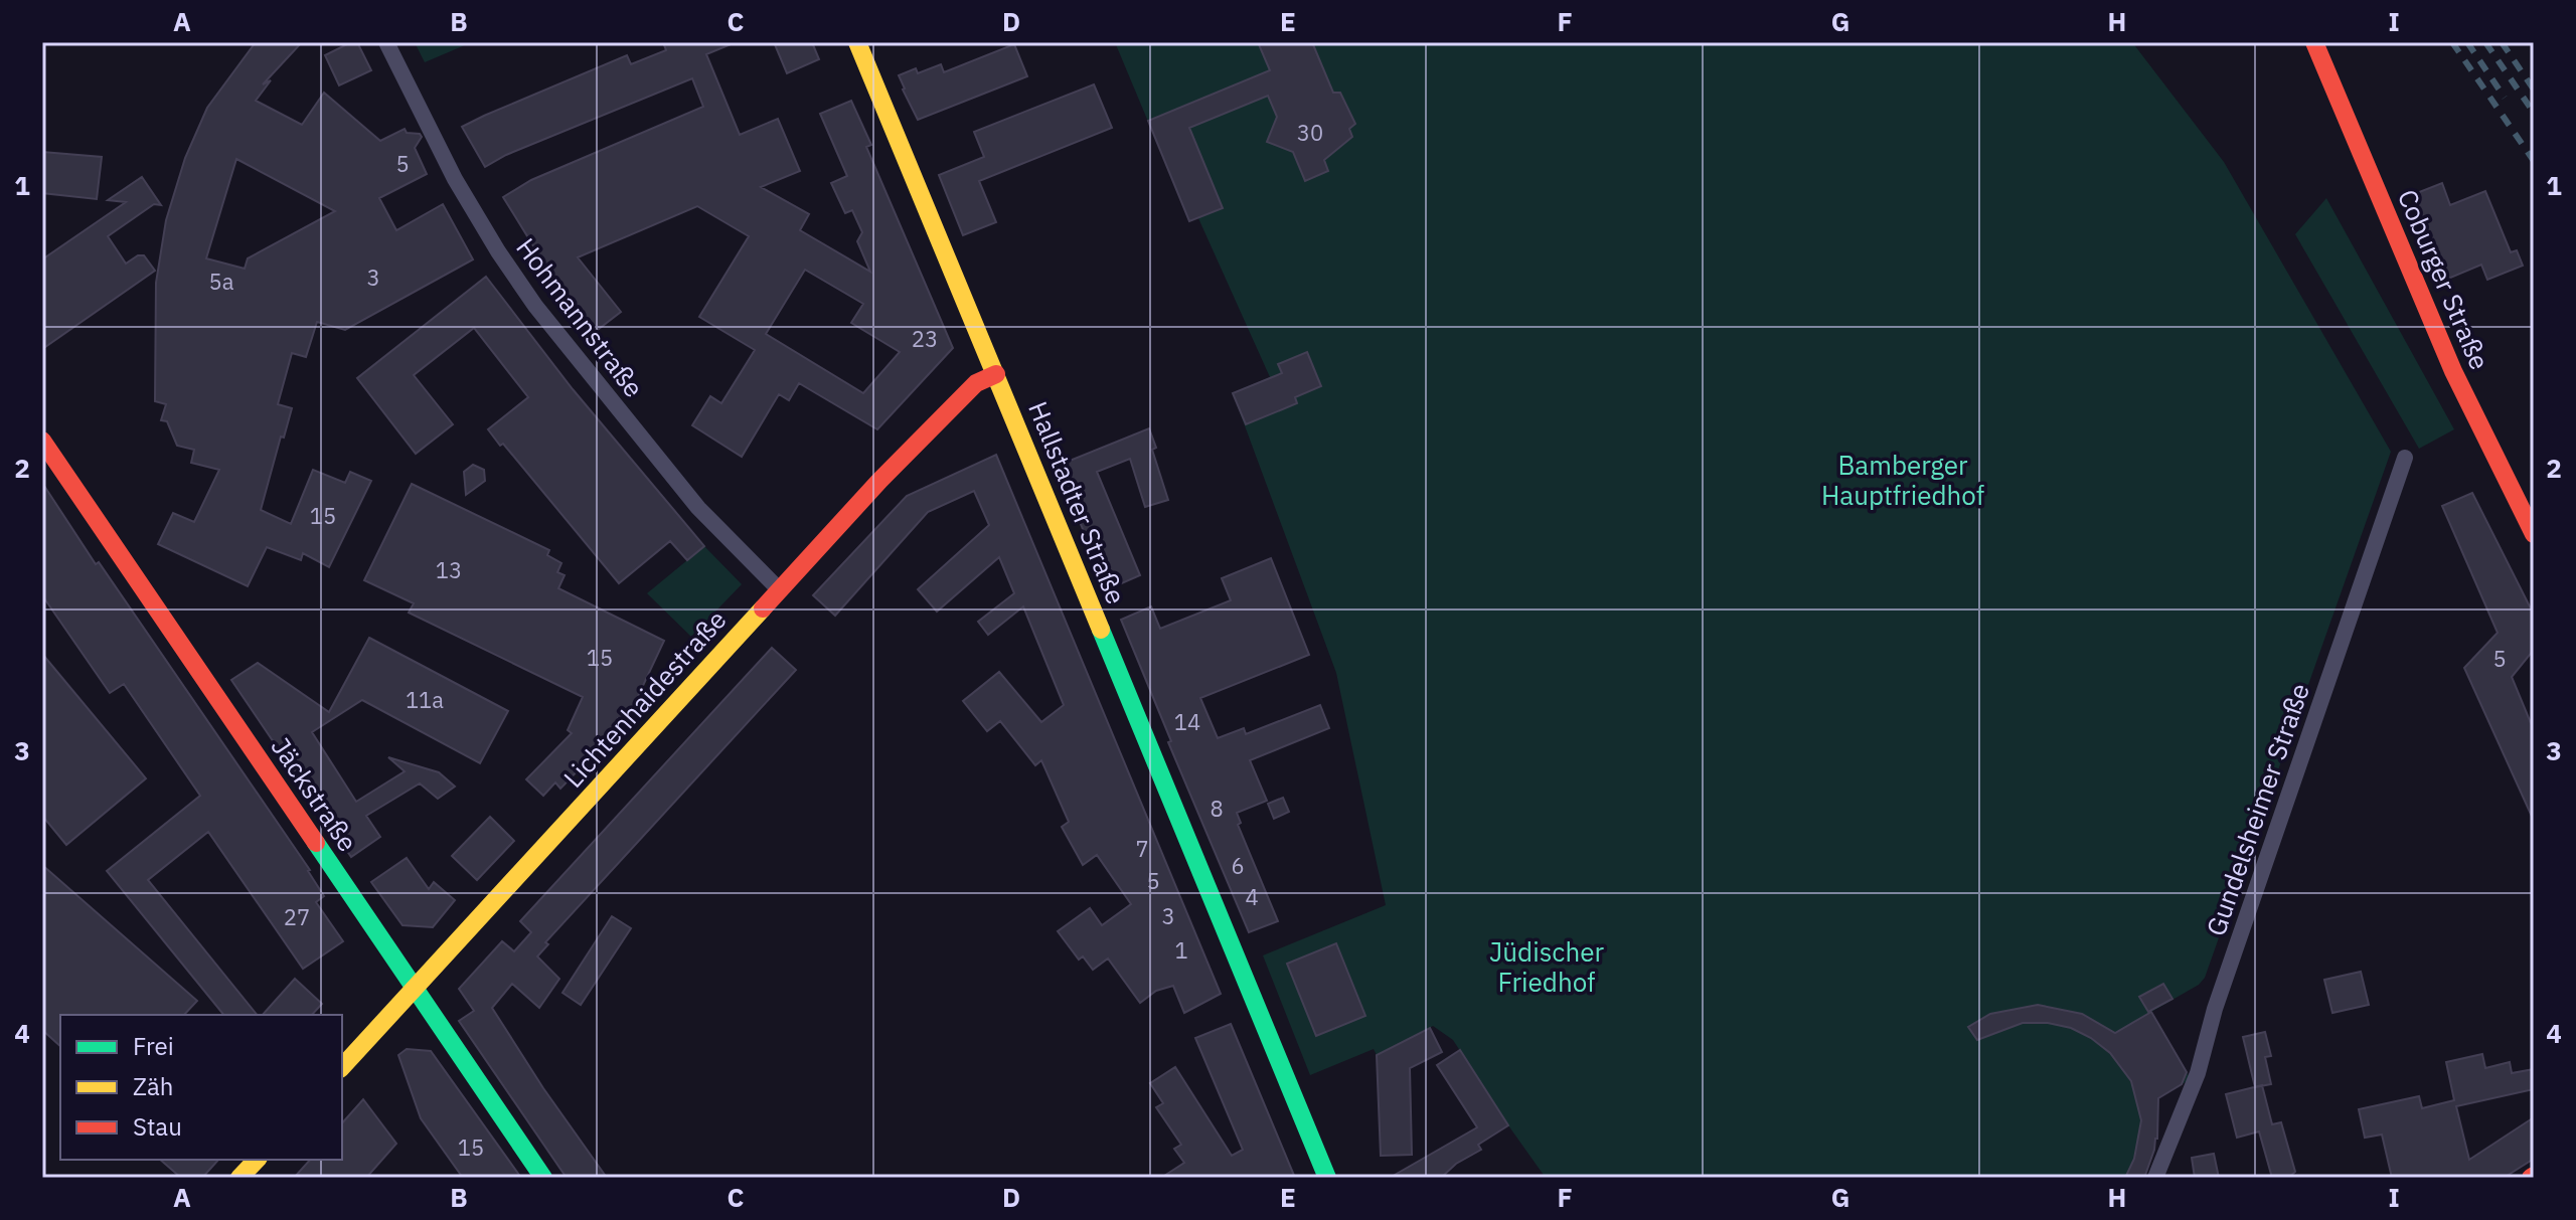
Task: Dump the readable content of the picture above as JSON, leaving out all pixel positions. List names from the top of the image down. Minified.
{"streets":{"street":["Coburger Straße","Hohmannstraße","Hallstadter Straße","Lichtenhaidestraße","Jäckstraße","Gundelsheimer Straße"]},"crossings":[["Hohmannstraße","Lichtenhaidestraße"],["Hallstadter Straße","Lichtenhaidestraße"],["Lichtenhaidestraße","Jäckstraße"]],"parks":["Bamberger Hauptfriedhof","Jüdischer Friedhof"],"house_numbers":["30","5","3","5a","23","15","13","15","5","11a","14","8","7","6","5","4","3","27","1","15"],"legend":["Frei","Zäh","Stau"],"grid":{"columns":["A","B","C","D","E","F","G","H","I"],"rows":["1","2","3","4"]}}
